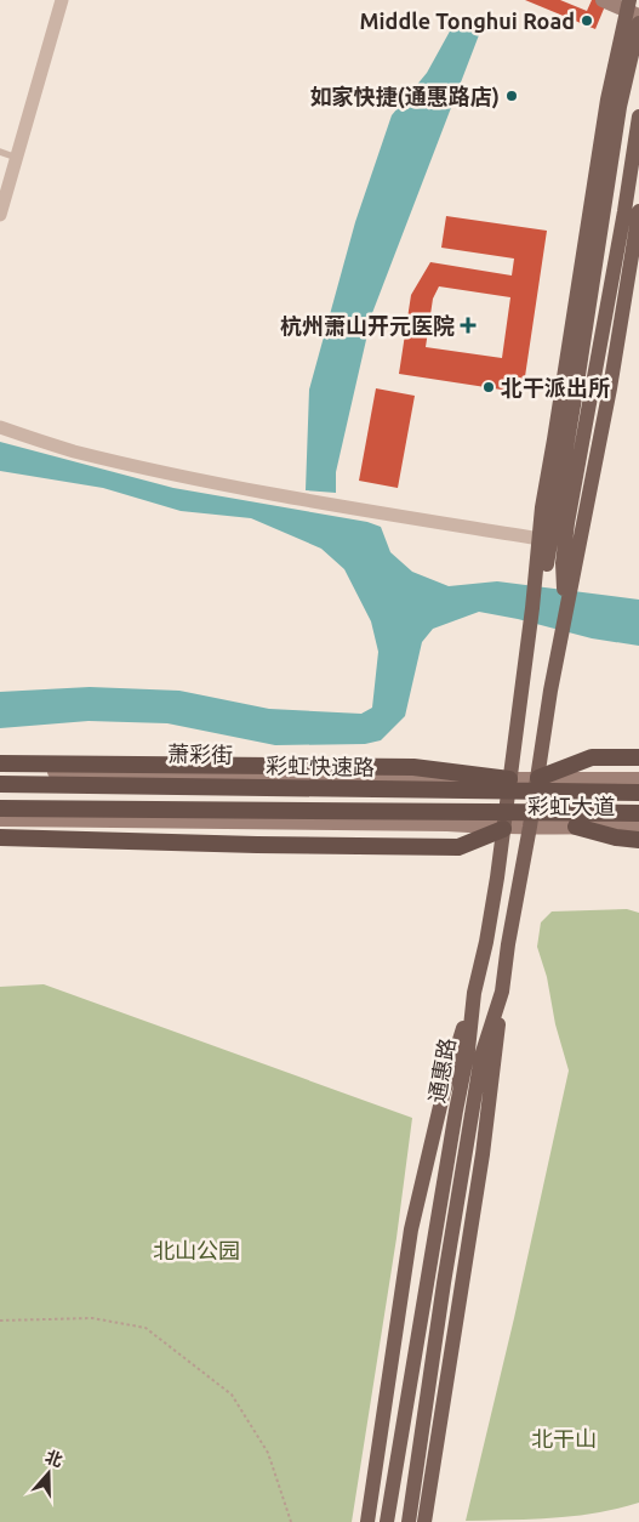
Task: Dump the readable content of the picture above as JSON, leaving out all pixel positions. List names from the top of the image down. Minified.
{"streets":{"highway":["彩虹快速路"],"main road":["萧彩街","彩虹大道","通惠路"]},"crossings":[["萧彩街","彩虹大道"],["萧彩街","通惠路"],["彩虹大道","通惠路"]],"parks":["北山公园","北干山"],"places":{"other":["Middle Tonghui Road","如家快捷(通惠路店)","北干派出所"],"health":["杭州萧山开元医院"]},"north":"top"}
